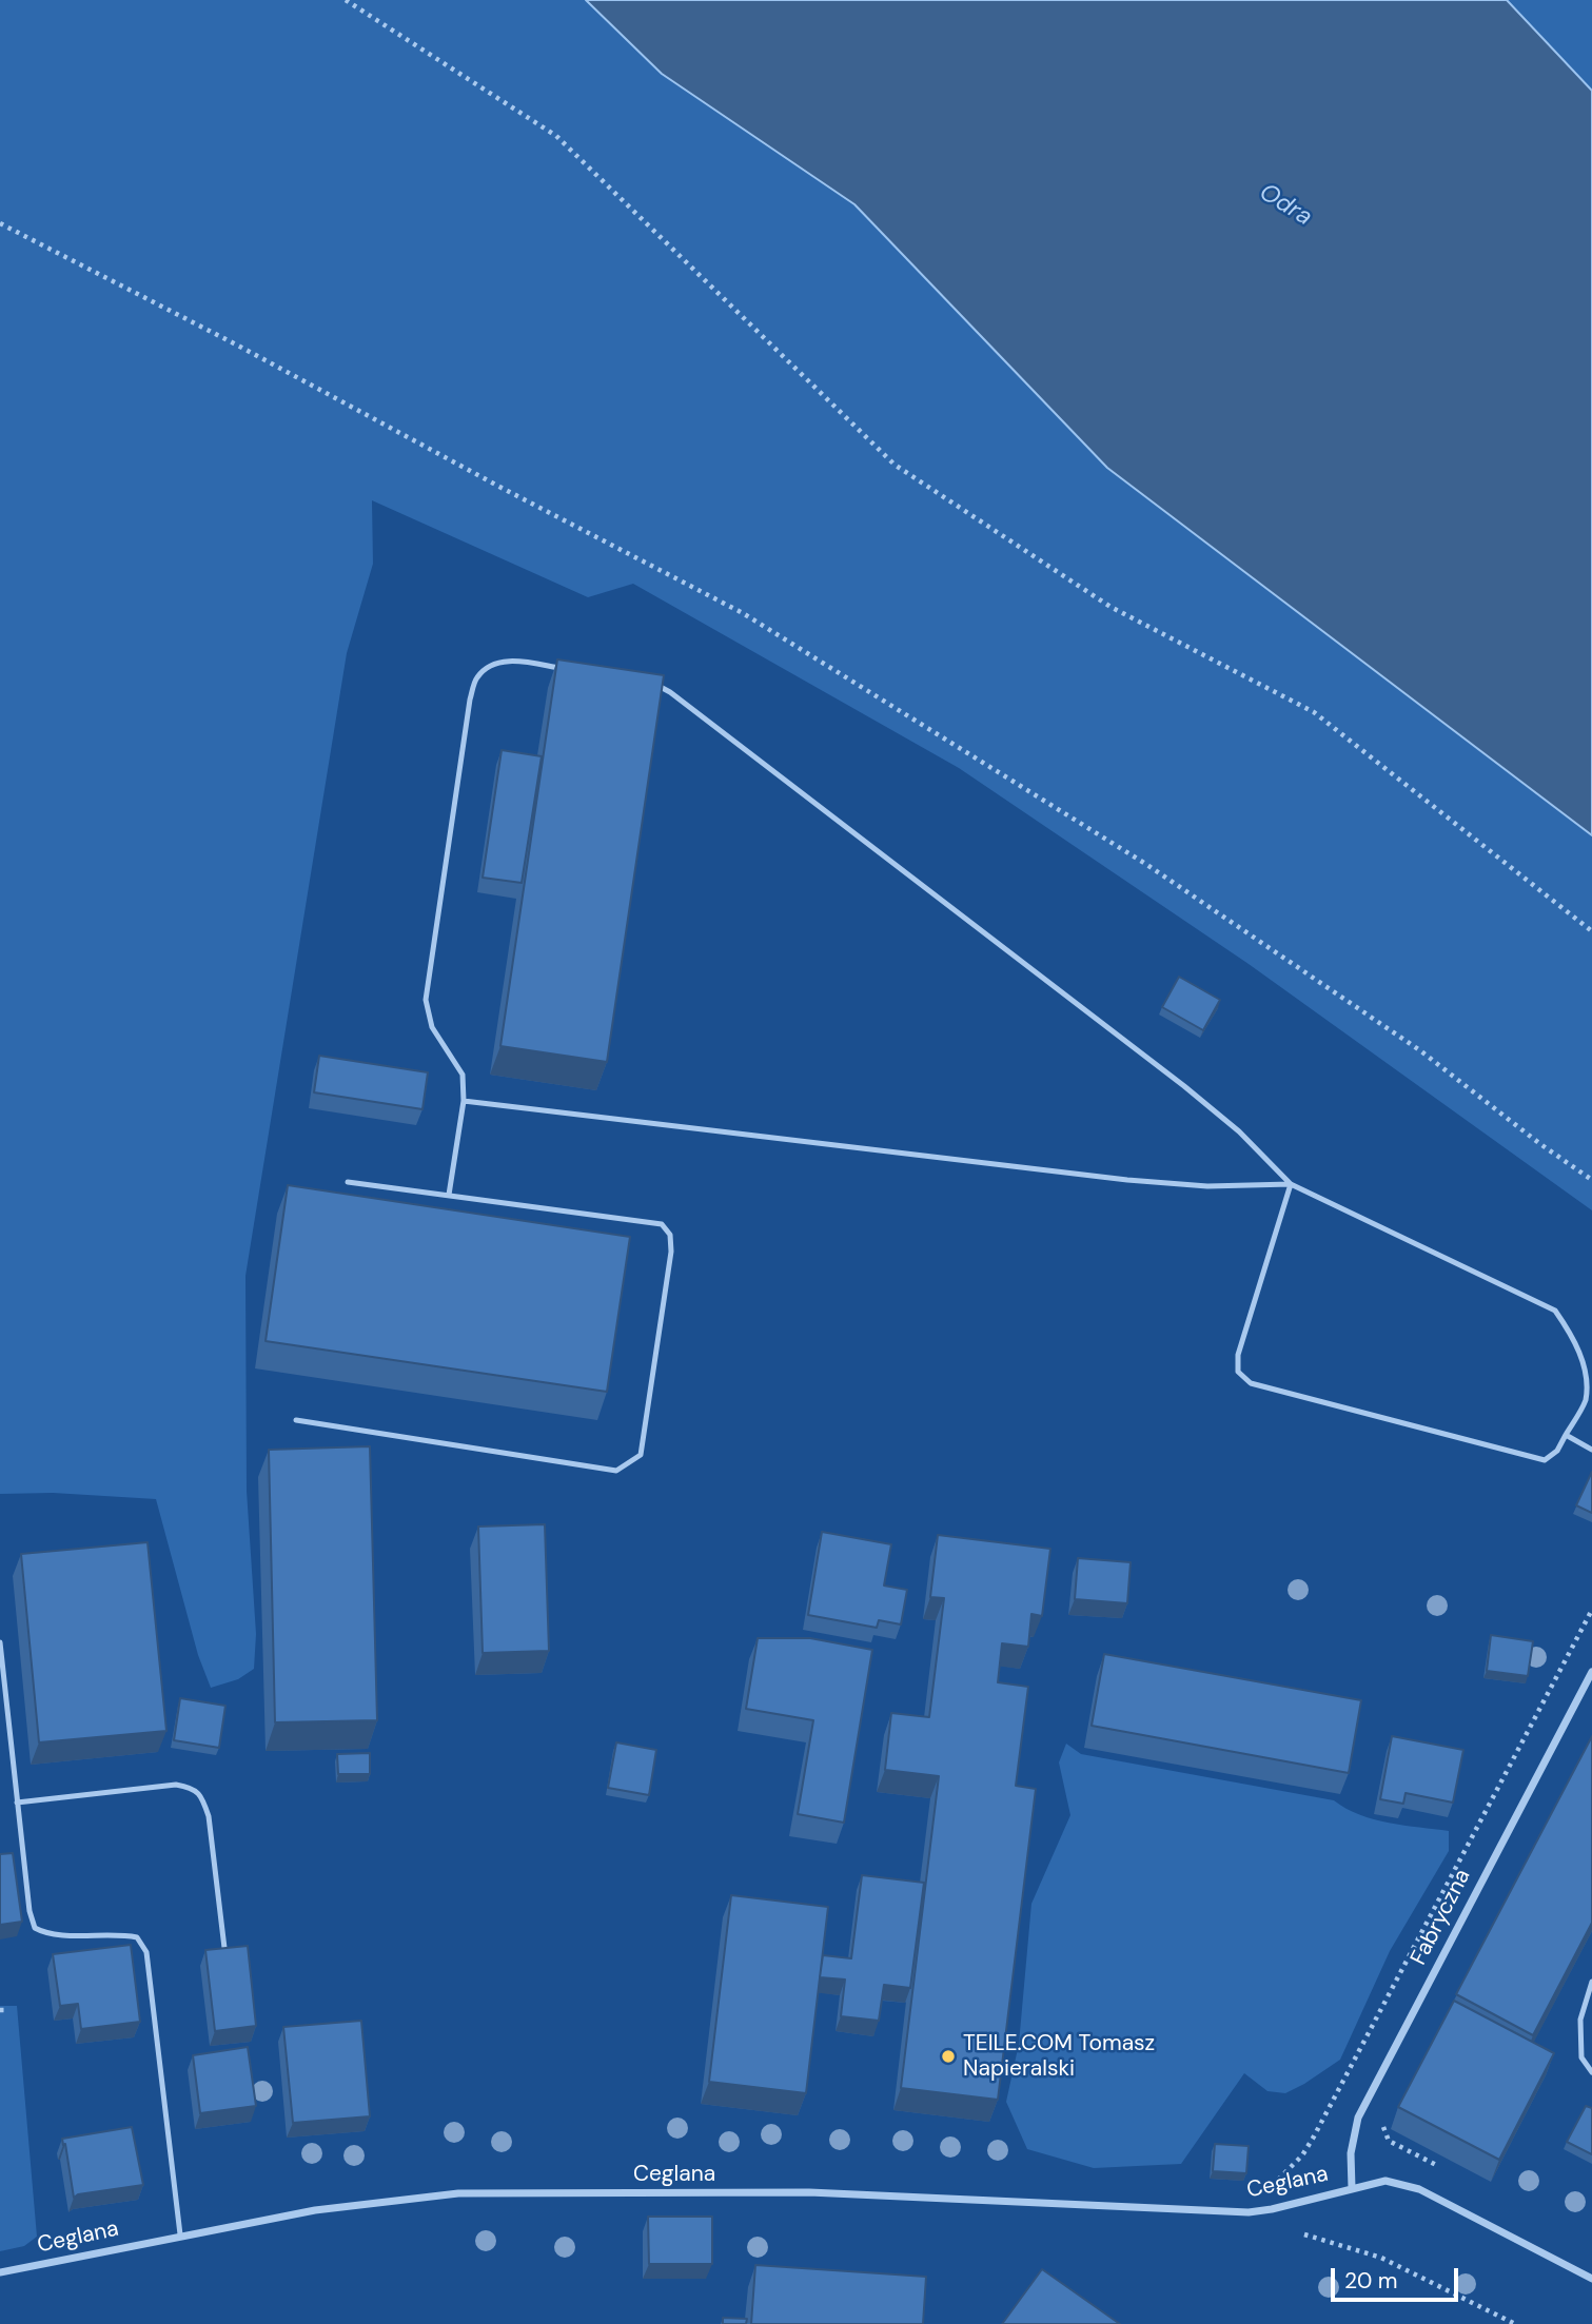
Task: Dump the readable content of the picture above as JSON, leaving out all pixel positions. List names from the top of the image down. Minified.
{"streets":{"street":["Fabryczna","Ceglana"]},"crossings":[["Fabryczna","Ceglana"]],"water":["Odra"],"places":["TEILE.COM Tomasz Napieralski"],"scale_bar":"20 m"}
